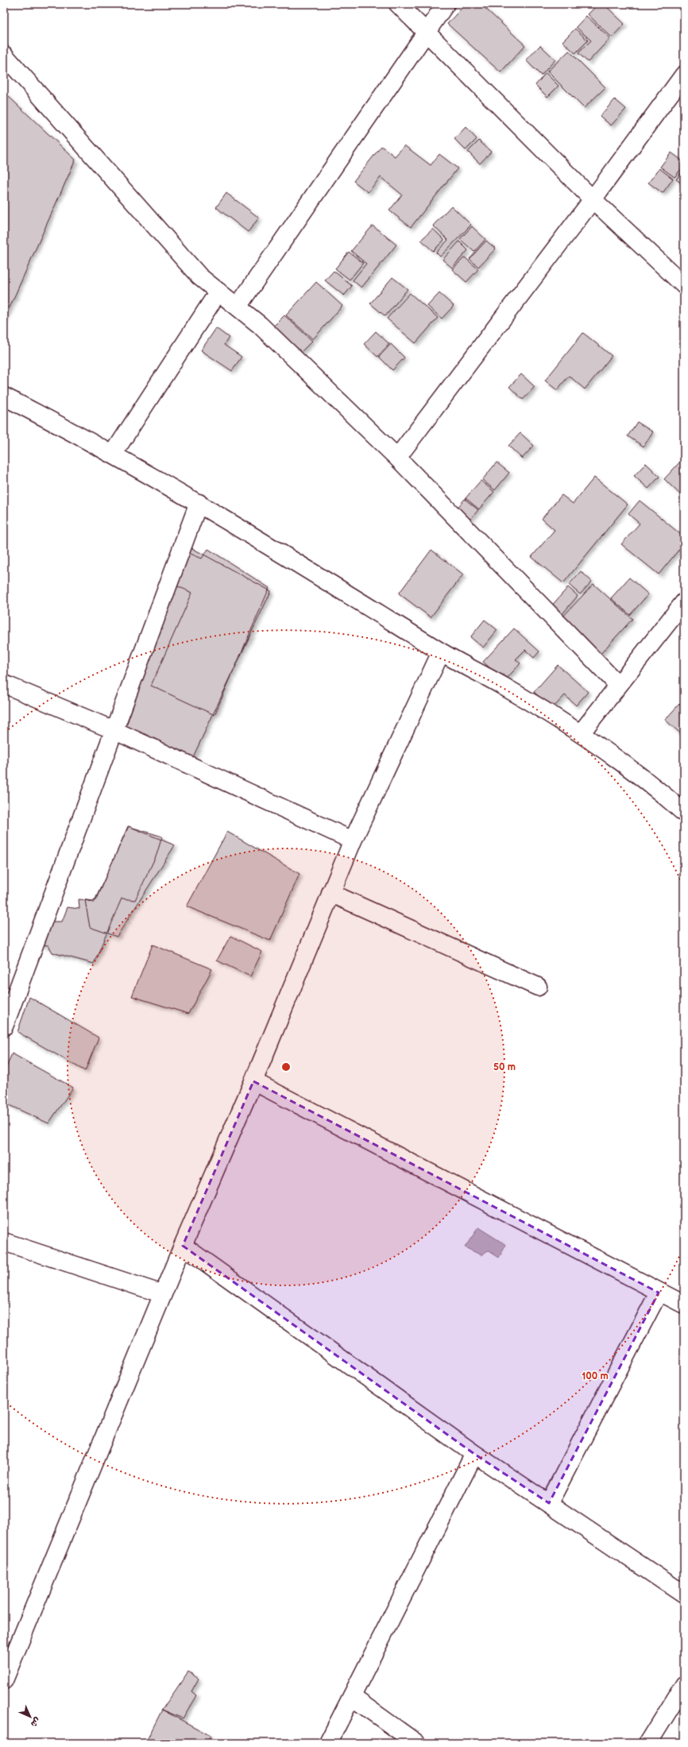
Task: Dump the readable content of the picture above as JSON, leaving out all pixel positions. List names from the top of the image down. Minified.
{"north":"bottom right","rings":["50 m","100 m"]}
